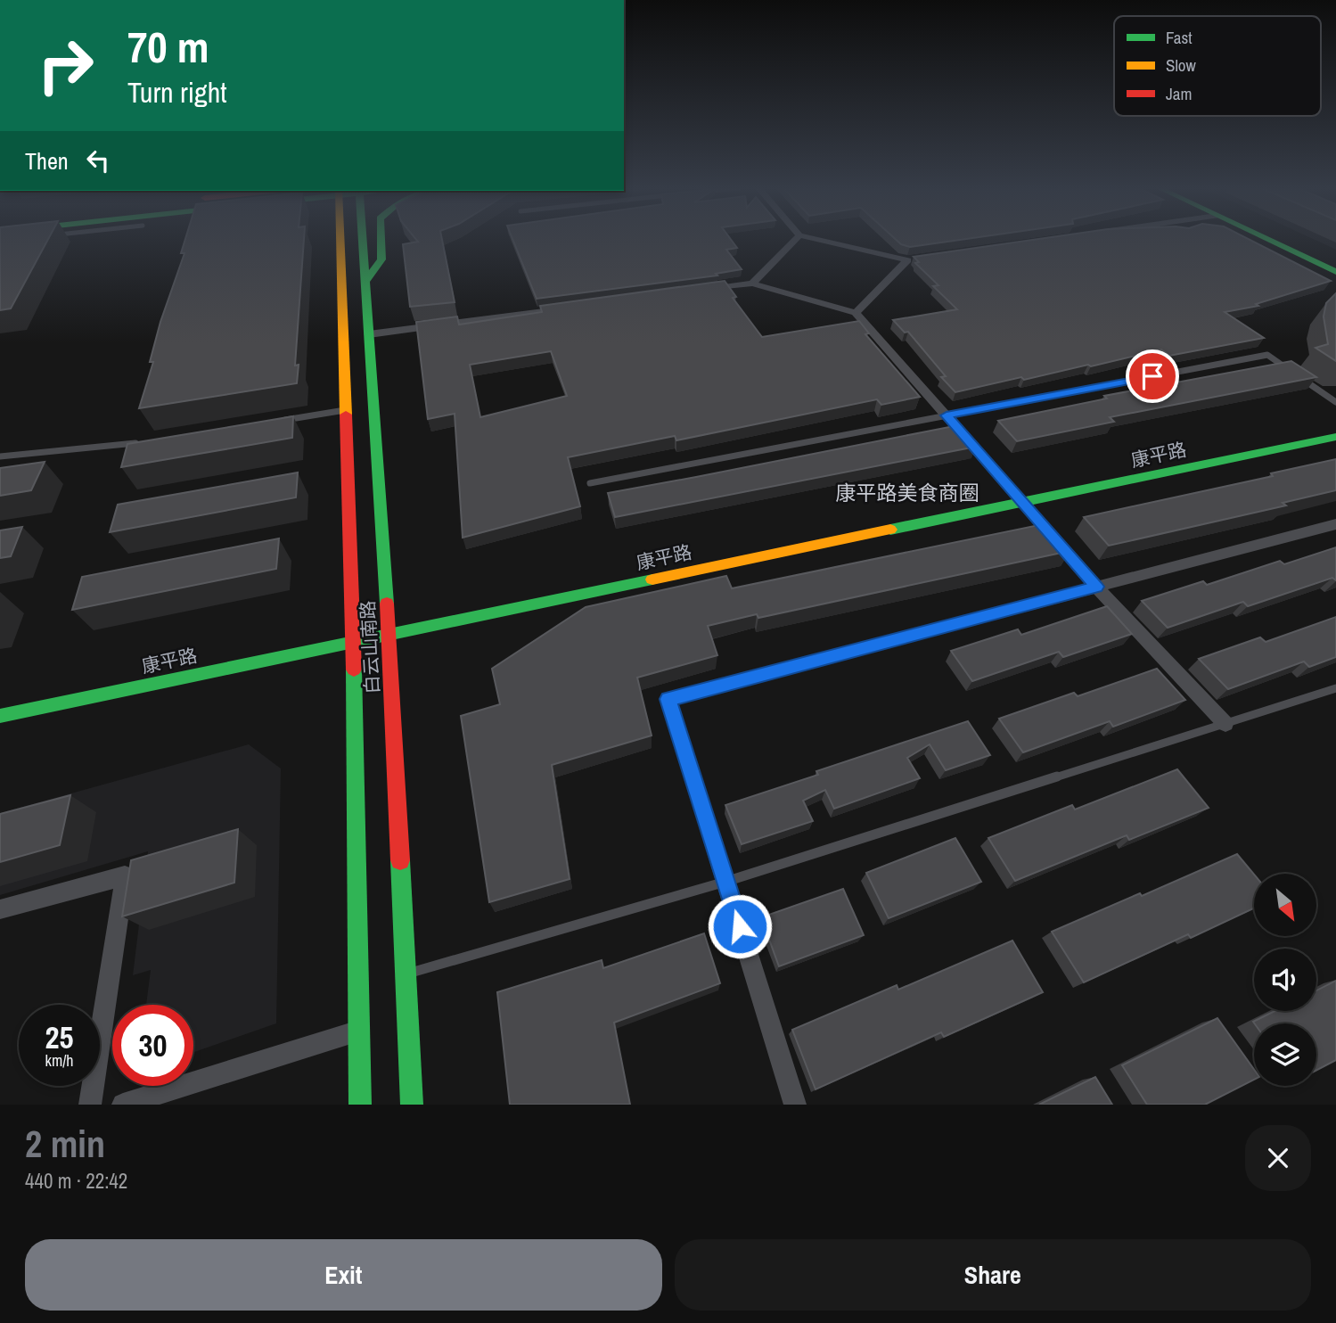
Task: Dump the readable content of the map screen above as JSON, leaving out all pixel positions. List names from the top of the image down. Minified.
{"streets":{"main road":["康平路","白云山南路"]},"crossings":[["康平路","白云山南路"]],"districts":["康平路美食商圈"],"legend":["Fast","Slow","Jam"],"north":"bottom right","page":{"turn":["70 m","Turn right"],"then":"Then","speed":"25 km/h","limit":"30","heading":["2 min","440 m · 22:42"],"buttons":["Exit","Share"]}}
